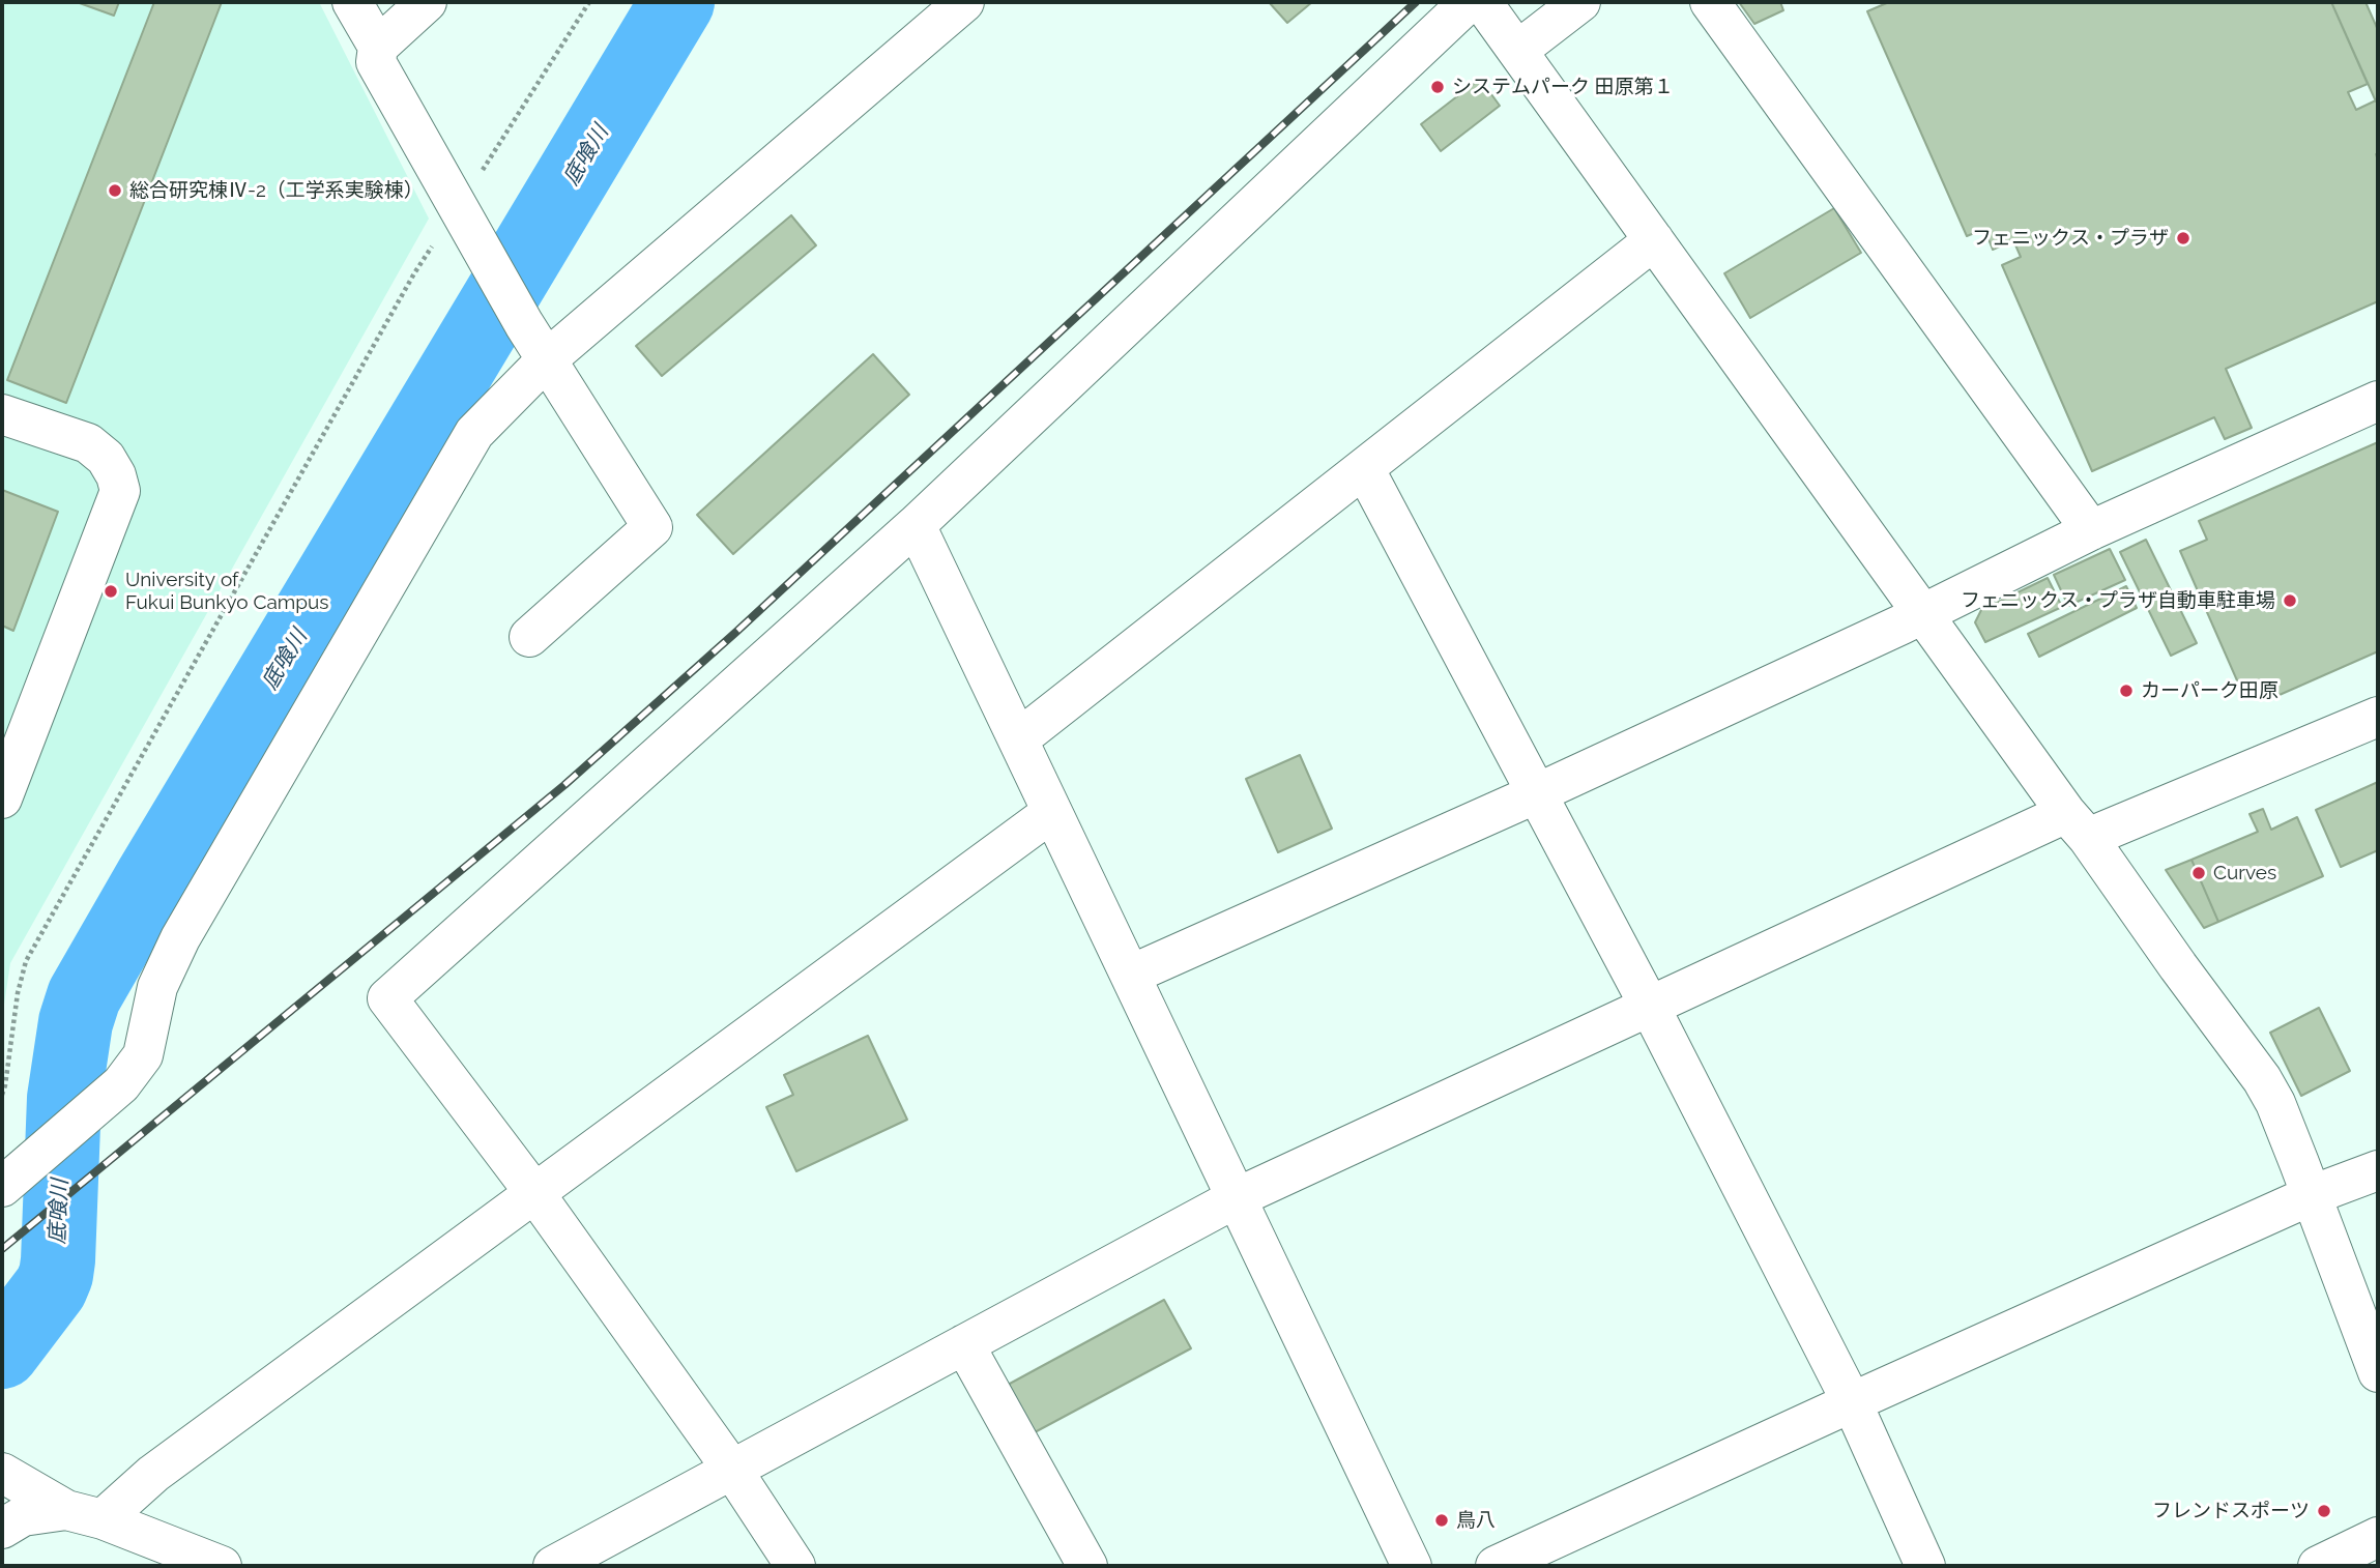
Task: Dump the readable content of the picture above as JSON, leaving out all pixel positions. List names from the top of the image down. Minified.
{"water":["底喰川"],"places":["システムパーク 田原第１","総合研究棟Ⅳ-2（工学系実験棟）","フェニックス・プラザ","University of Fukui Bunkyo Campus","フェニックス・プラザ自動車駐車場","カーパーク田原","Curves","フレンドスポーツ","鳥八"]}
